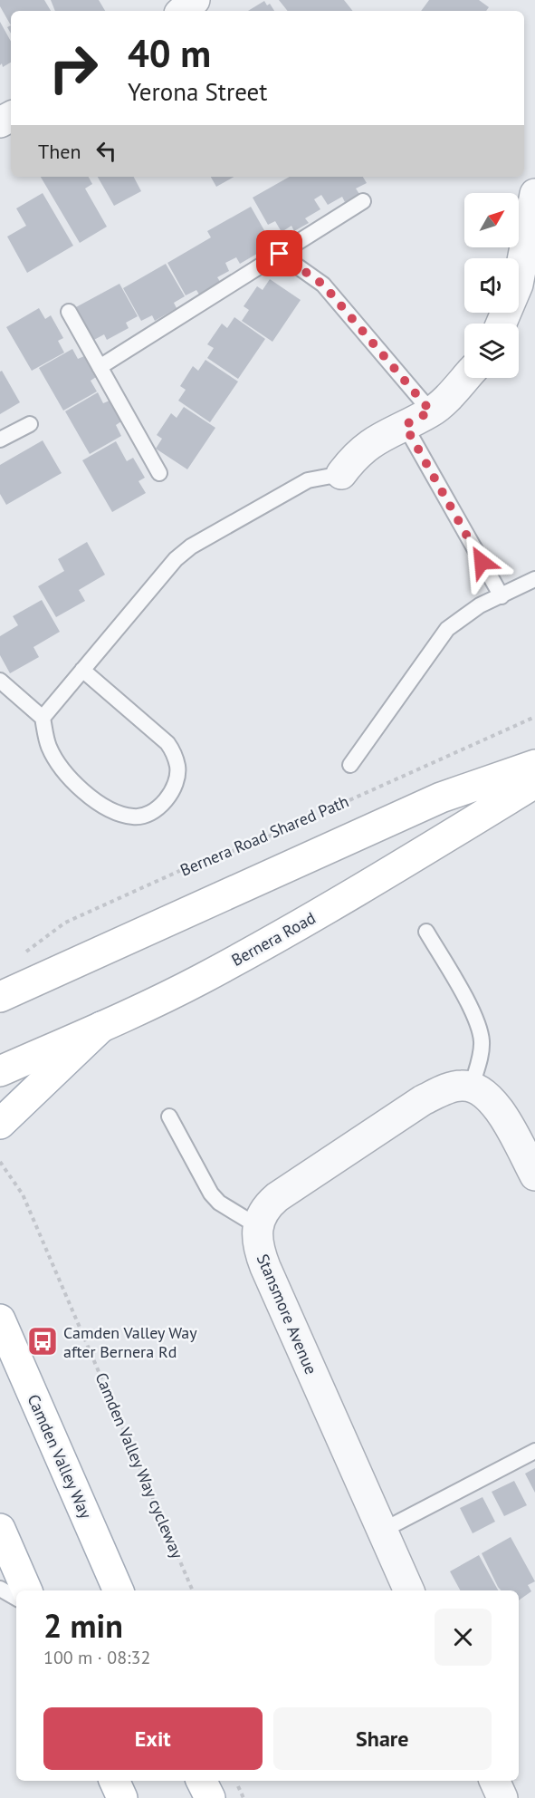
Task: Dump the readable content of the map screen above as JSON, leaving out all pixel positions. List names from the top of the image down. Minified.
{"streets":{"main road":["Bernera Road","Camden Valley Way"],"street":["Stansmore Avenue"],"path":["Bernera Road Shared Path","Camden Valley Way cycleway"]},"places":{"bus stop":["Camden Valley Way after Bernera Rd"]},"north":"top right","page":{"turn":["40 m","Yerona Street"],"then":"Then","heading":["2 min","100 m · 08:32"],"buttons":["Exit","Share"]}}
